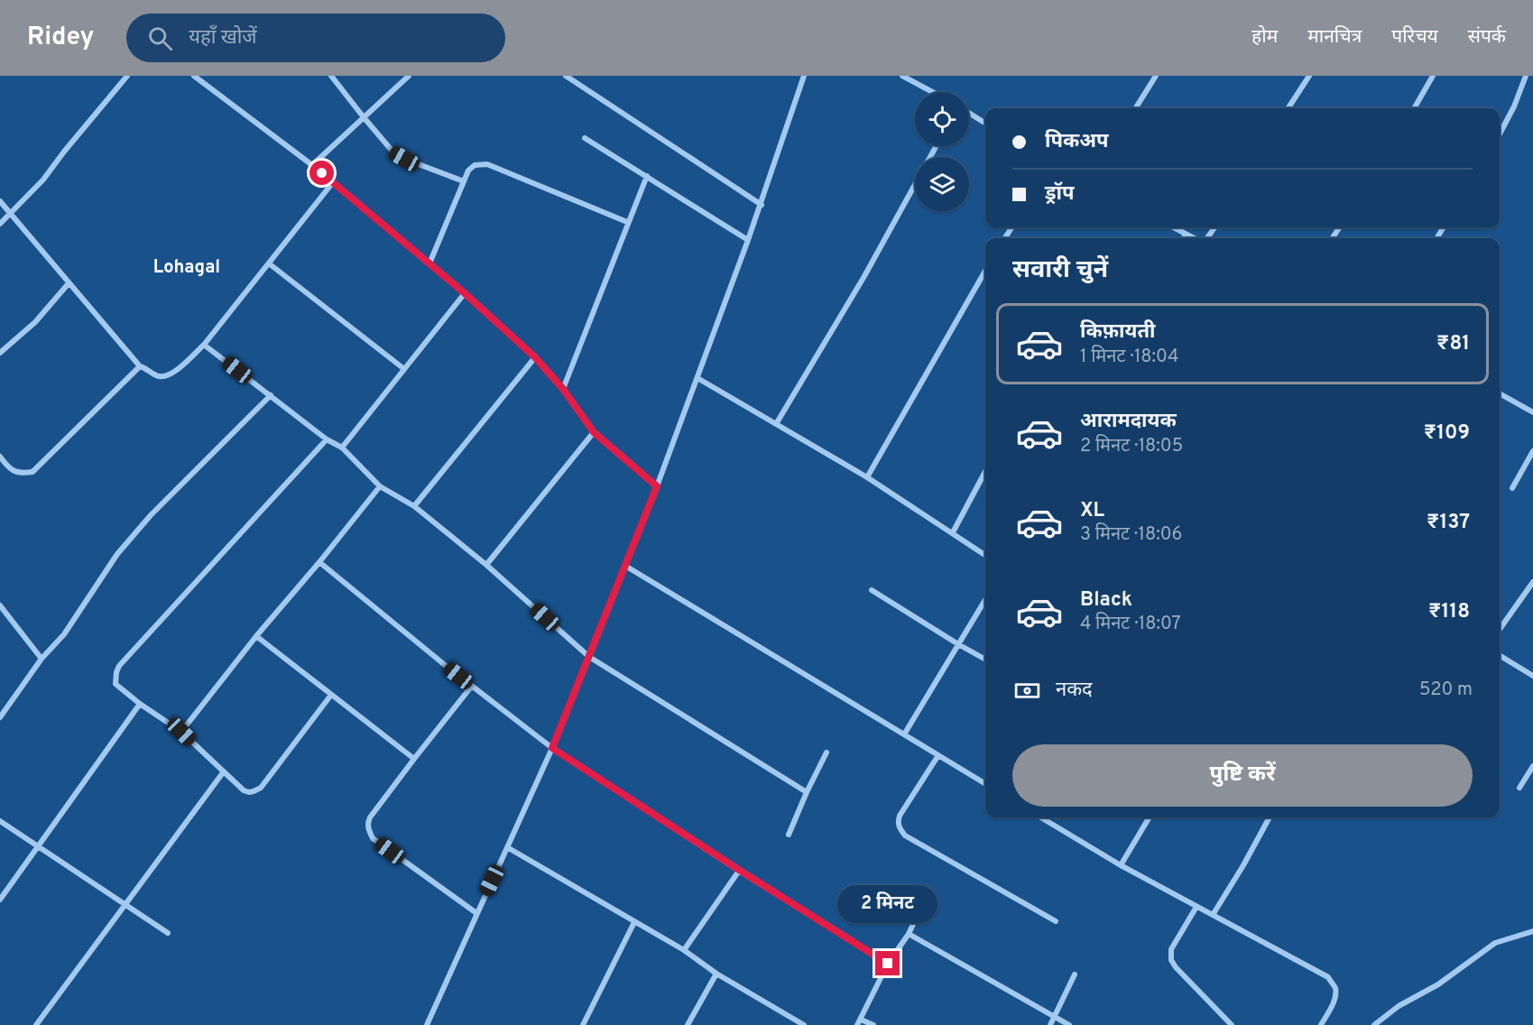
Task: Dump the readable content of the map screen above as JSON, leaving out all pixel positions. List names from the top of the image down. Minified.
{"districts":["Lohagal"],"page":{"header":"Ridey","search":"यहाँ खोजें","nav":["होम","मानचित्र","परिचय","संपर्क"],"banner":["पिकअप","ड्रॉप"],"heading":"सवारी चुनें","list":[{"name":"किफ़ायती","note":"1 मिनट · 18:04","value":"₹81"},{"name":"आरामदायक","note":"2 मिनट · 18:05","value":"₹109"},{"name":"XL","note":"3 मिनट · 18:06","value":"₹137"},{"name":"Black","note":"4 मिनट · 18:07","value":"₹118"}],"pay":["नकद","520 m"],"buttons":"पुष्टि करें","bubble":"2 मिनट"}}
